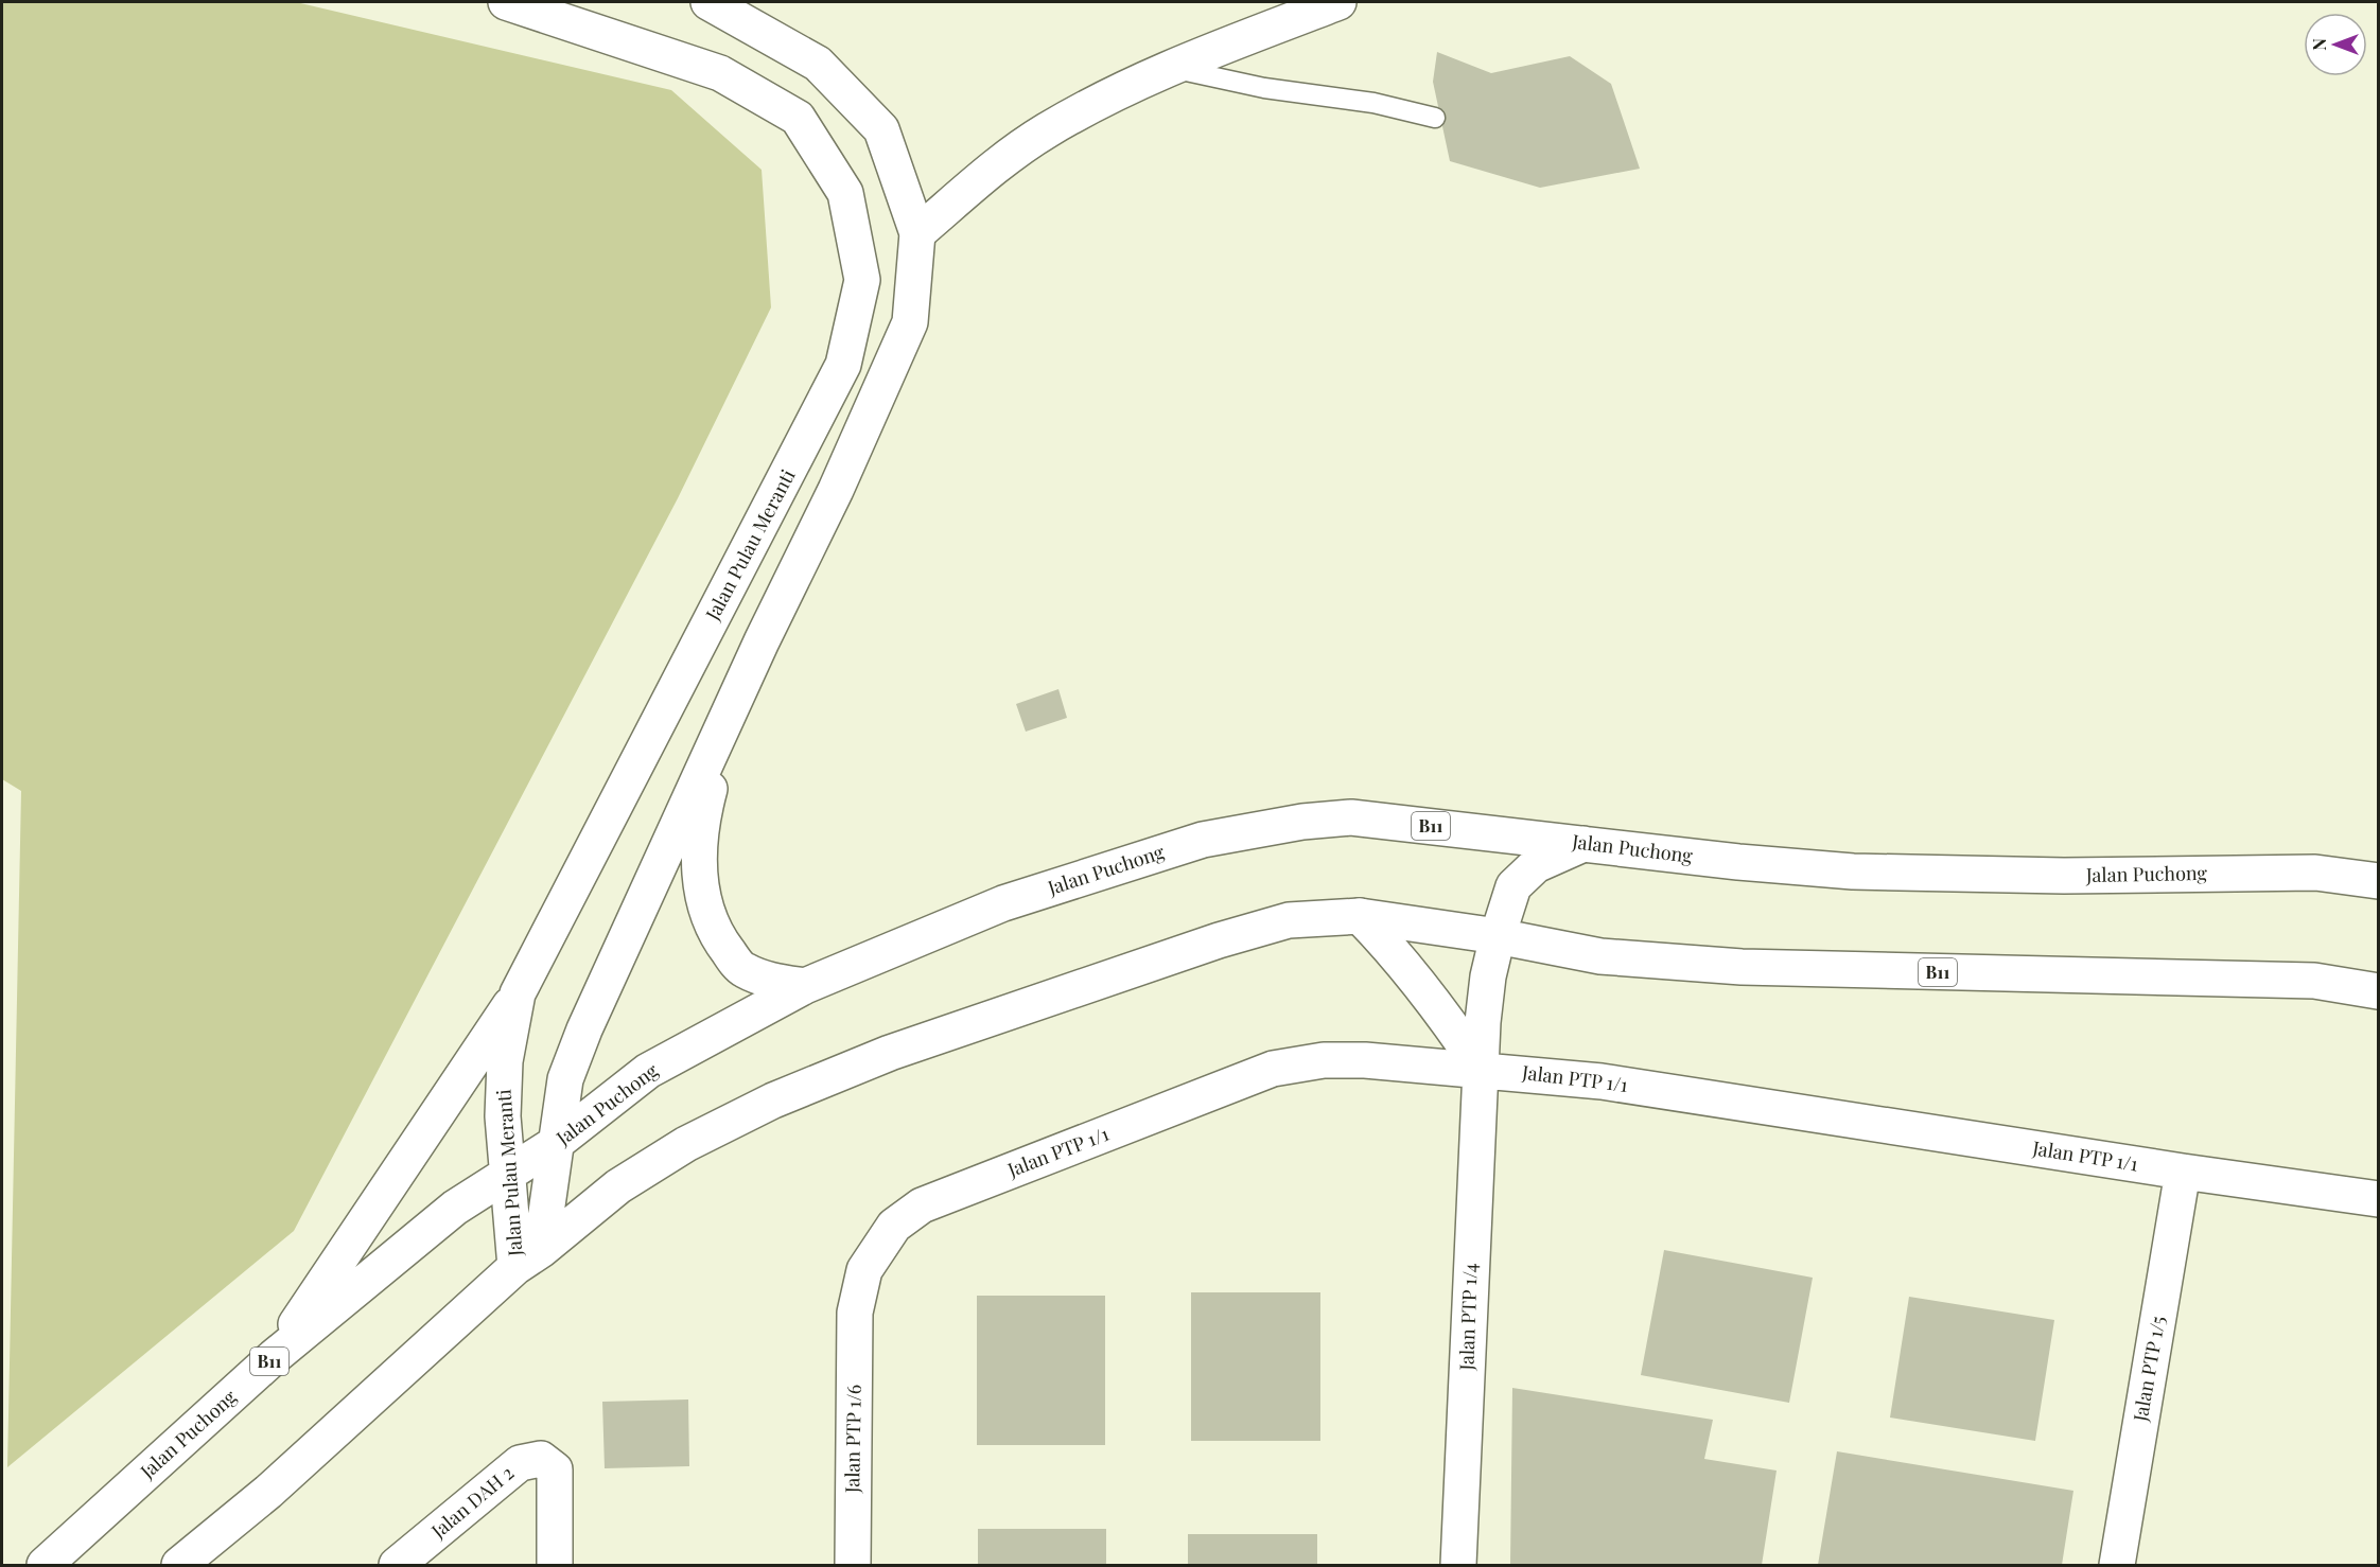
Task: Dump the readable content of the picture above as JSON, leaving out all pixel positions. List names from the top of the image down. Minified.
{"streets":{"main road":["Jalan Pulau Meranti","B11","Jalan Puchong","Jalan PTP 1/1","Jalan PTP 1/4","Jalan PTP 1/5","Jalan PTP 1/6","Jalan DAH 2"]},"crossings":[["Jalan Pulau Meranti","B11"],["Jalan Pulau Meranti","Jalan Puchong"],["B11","Jalan PTP 1/4"],["Jalan Puchong","Jalan PTP 1/4"],["Jalan PTP 1/1","Jalan PTP 1/4"],["Jalan PTP 1/1","Jalan PTP 1/5"],["Jalan PTP 1/1","Jalan PTP 1/6"]],"north":"left"}
